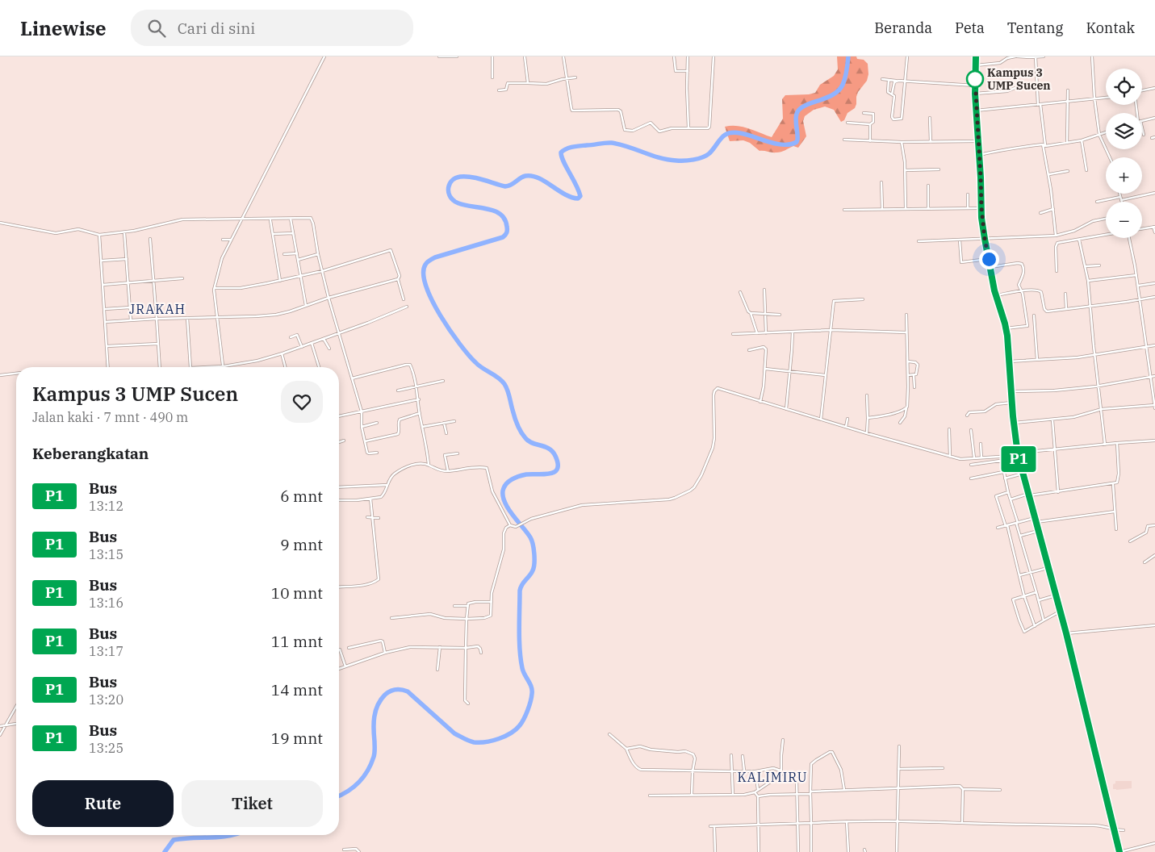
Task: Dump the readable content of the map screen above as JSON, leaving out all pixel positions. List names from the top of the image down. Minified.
{"districts":["JRAKAH","KALIMIRU"],"places":["Kampus 3 UMP Sucen"],"lines":["bus line P1"],"page":{"header":"Linewise","search":"Cari di sini","nav":["Beranda","Peta","Tentang","Kontak"],"on_map":"P1","map_buttons":["+","−"],"heading":[["Kampus 3 UMP Sucen","Jalan kaki · 7 mnt · 490 m"],"Keberangkatan"],"list":[{"mark":"P1","name":"Bus","note":"13:12","value":"6 mnt"},{"mark":"P1","name":"Bus","note":"13:15","value":"9 mnt"},{"mark":"P1","name":"Bus","note":"13:16","value":"10 mnt"},{"mark":"P1","name":"Bus","note":"13:17","value":"11 mnt"},{"mark":"P1","name":"Bus","note":"13:20","value":"14 mnt"},{"mark":"P1","name":"Bus","note":"13:25","value":"19 mnt"}],"buttons":["Rute","Tiket"]}}
